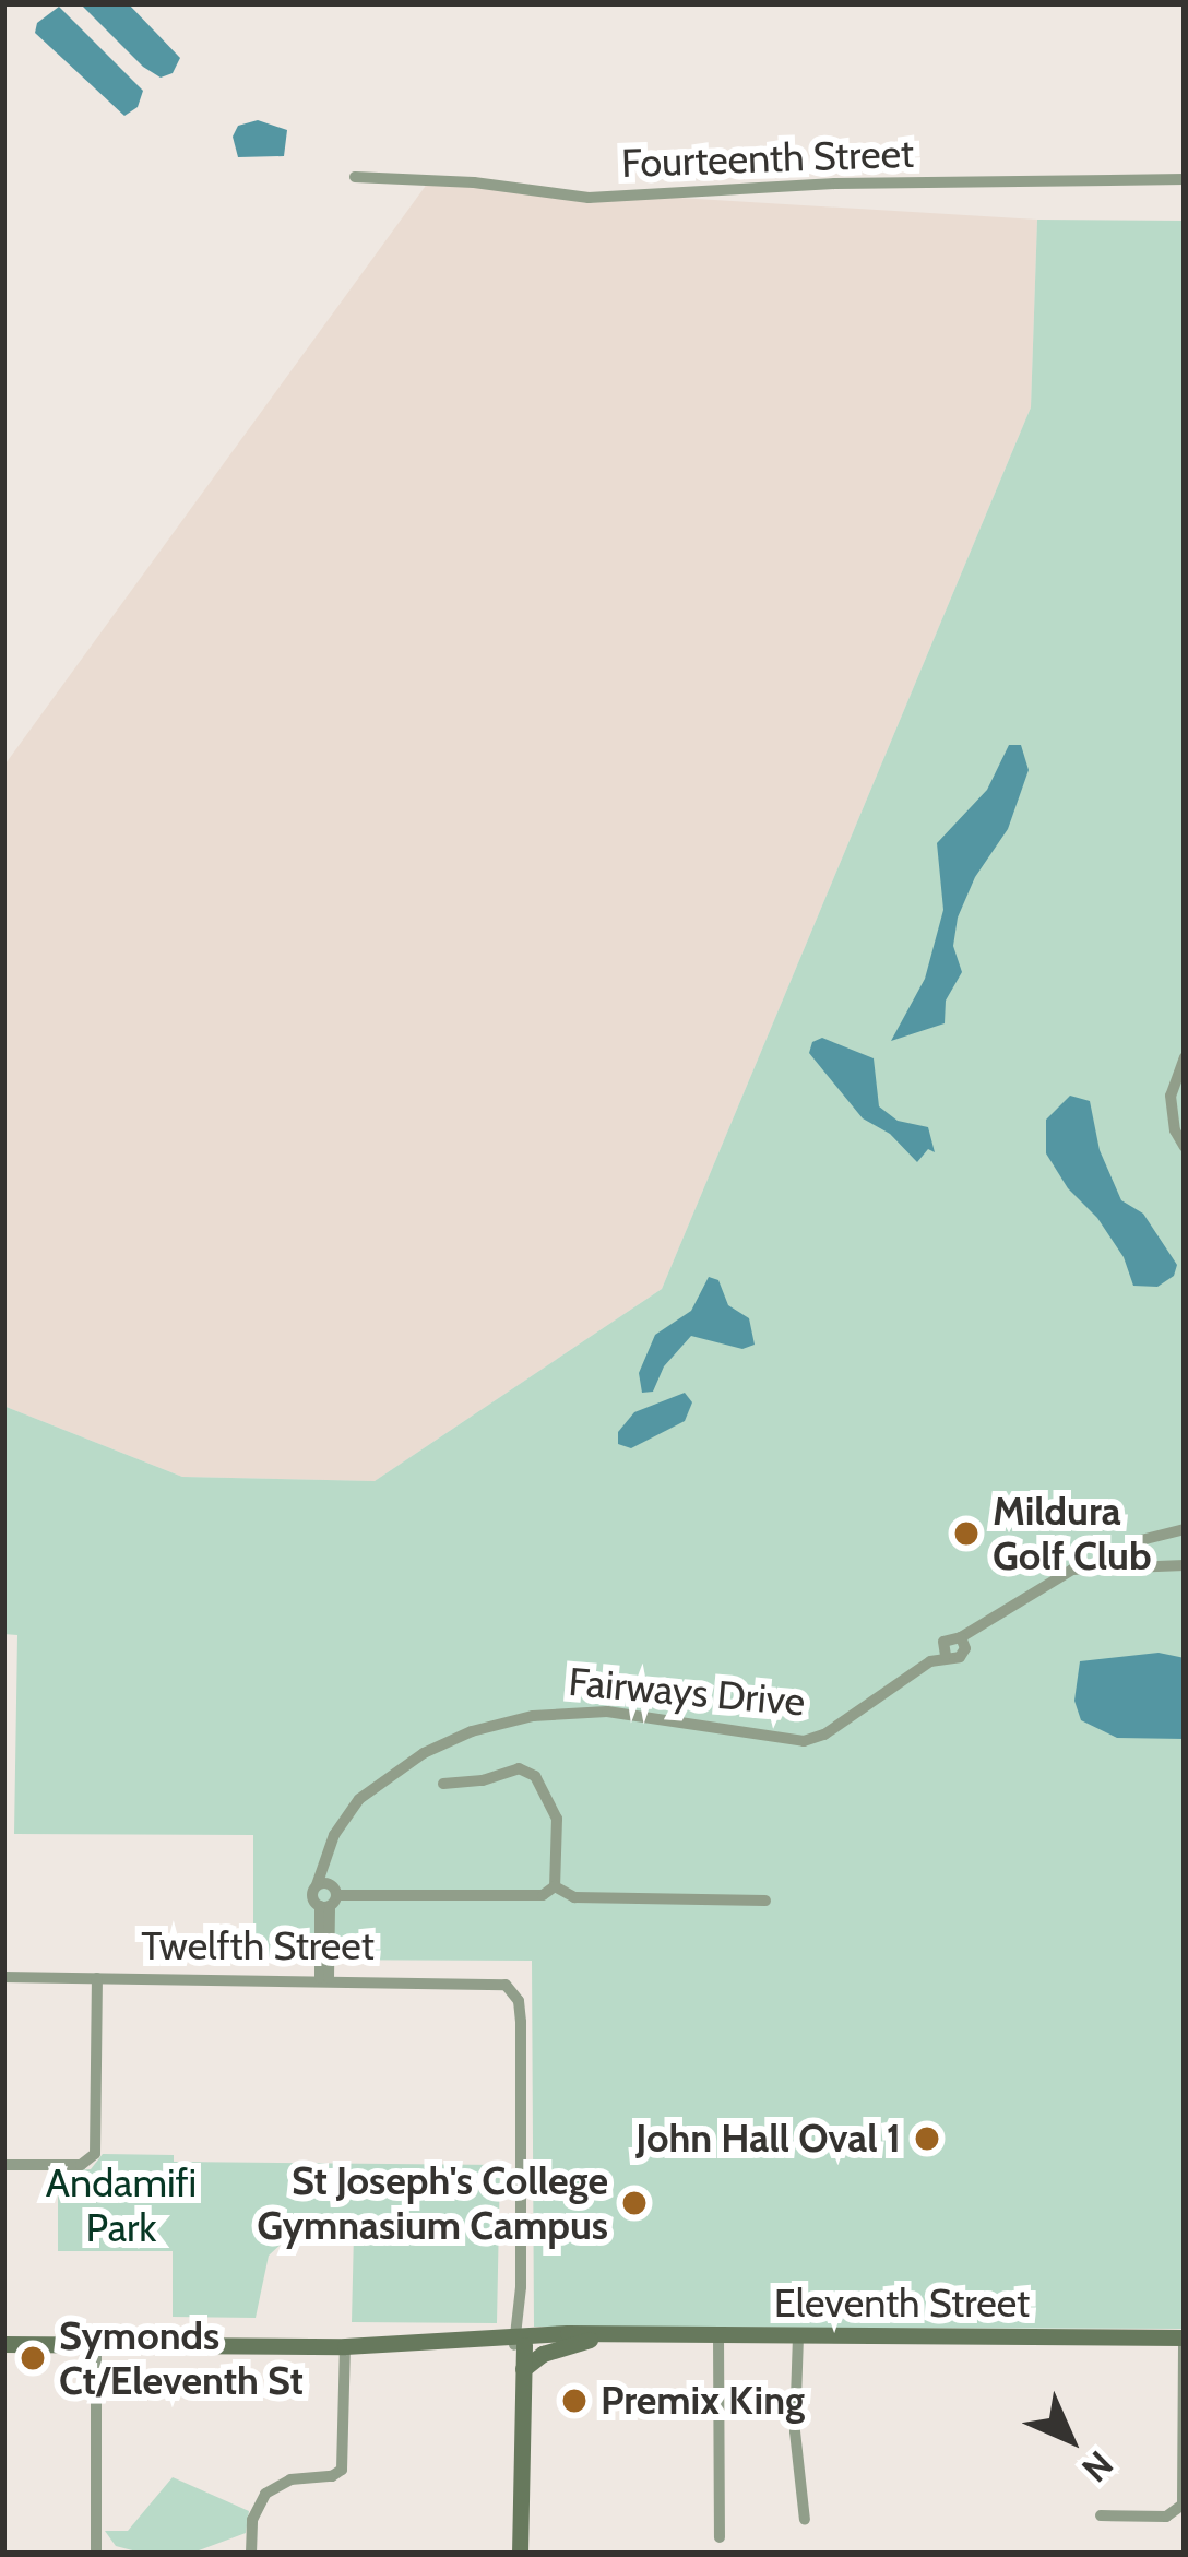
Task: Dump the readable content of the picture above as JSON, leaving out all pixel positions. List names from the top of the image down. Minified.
{"streets":{"main road":["Eleventh Street"],"street":["Fourteenth Street","Fairways Drive","Twelfth Street"]},"crossings":[["Fairways Drive","Twelfth Street"],["Twelfth Street","Eleventh Street"]],"parks":["Andamifi Park"],"places":["Mildura Golf Club","John Hall Oval 1","St Joseph's College Gymnasium Campus","Symonds Ct/Eleventh St","Premix King"],"north":"bottom right"}
